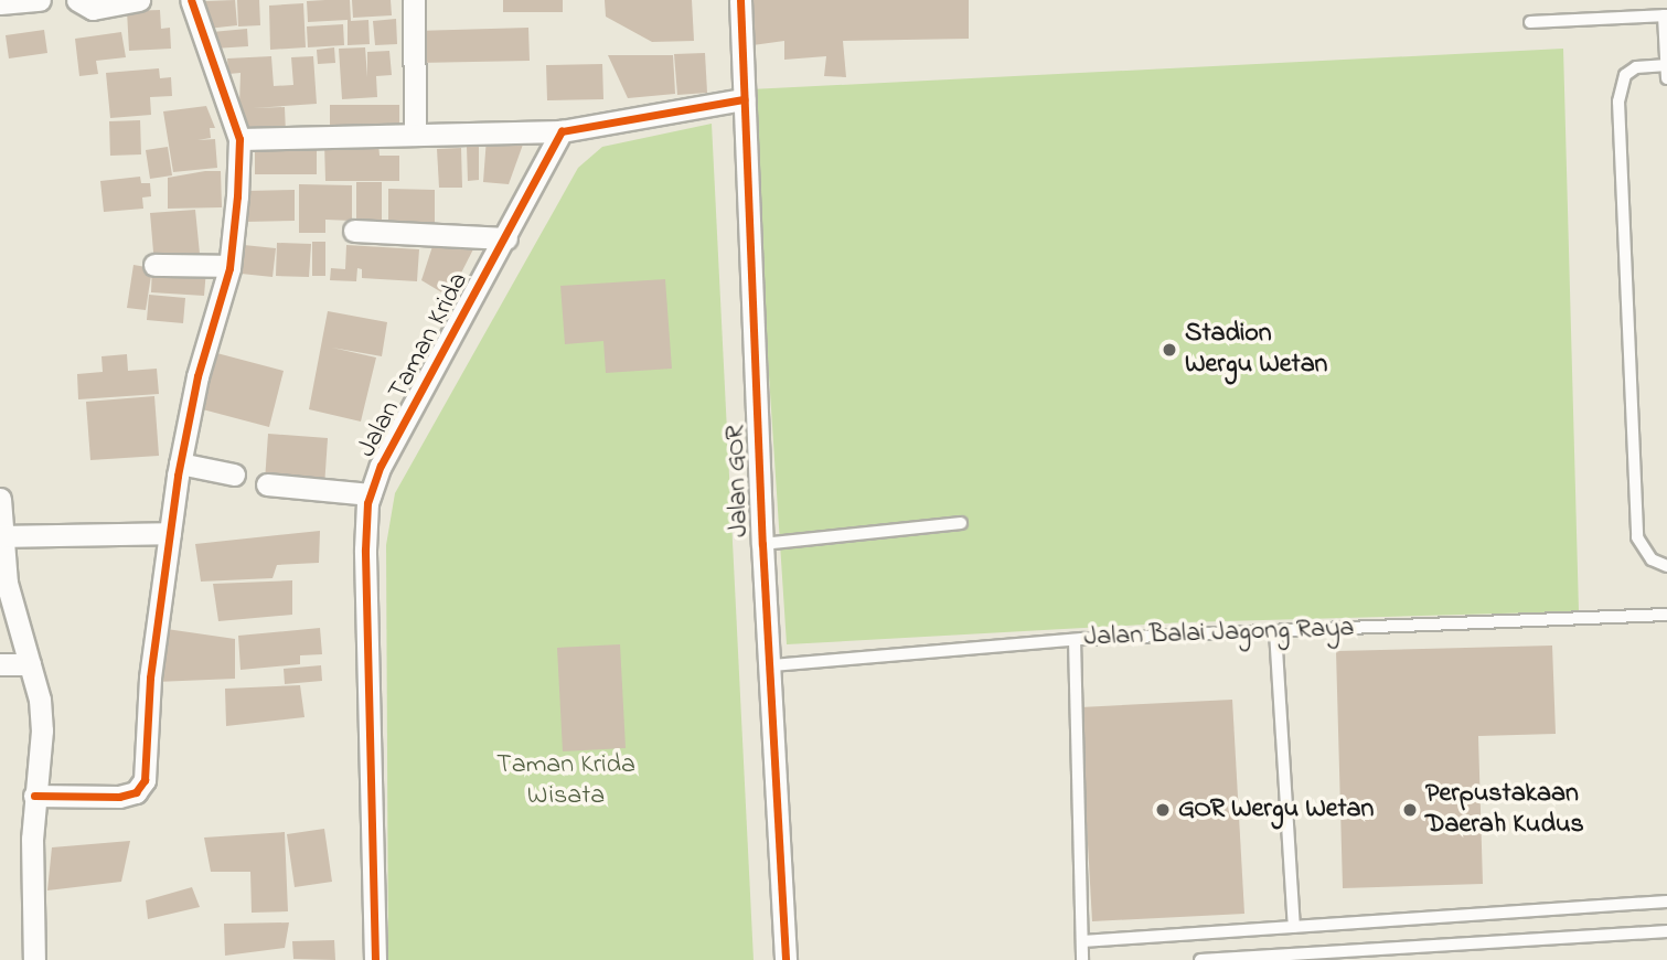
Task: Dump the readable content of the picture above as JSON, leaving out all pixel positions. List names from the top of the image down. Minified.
{"streets":{"street":["Jalan Taman Krida","Jalan GOR"],"lane":["Jalan Balai Jagong Raya"]},"crossings":[["Jalan GOR","Jalan Balai Jagong Raya"]],"parks":["Taman Krida Wisata"],"places":["Stadion Wergu Wetan","GOR Wergu Wetan","Perpustakaan Daerah Kudus"]}
